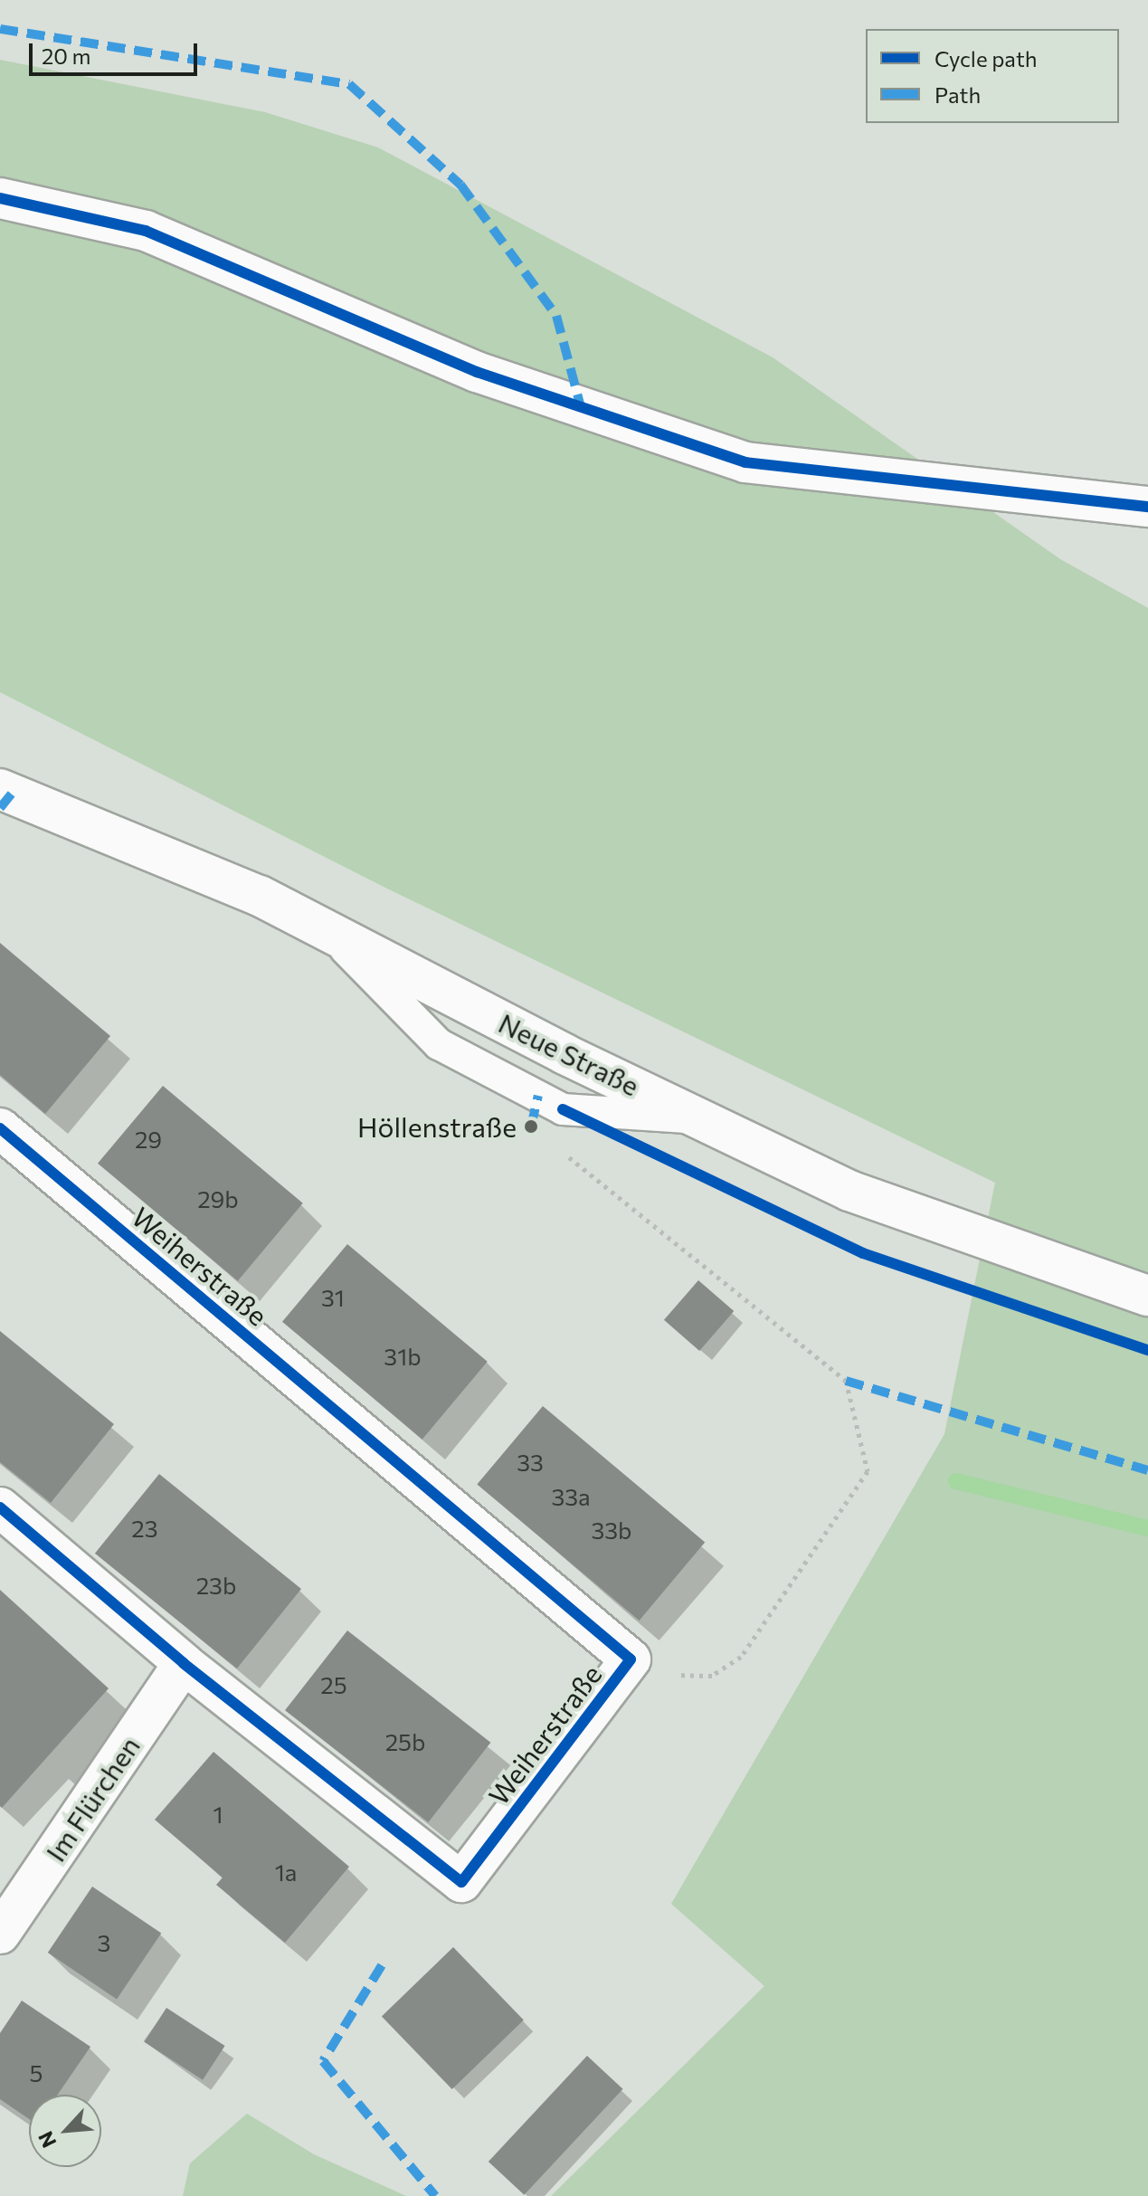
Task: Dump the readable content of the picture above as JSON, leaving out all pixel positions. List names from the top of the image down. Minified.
{"streets":{"street":["Neue Straße","Weiherstraße","Im Flürchen"]},"crossings":[["Weiherstraße","Im Flürchen"]],"places":["Höllenstraße"],"house_numbers":["29","29b","31","31b","33","33a","23","33b","23b","25","25b","1","1a","3","5"],"legend":["Cycle path","Path"],"scale_bar":"20 m","north":"bottom left"}
